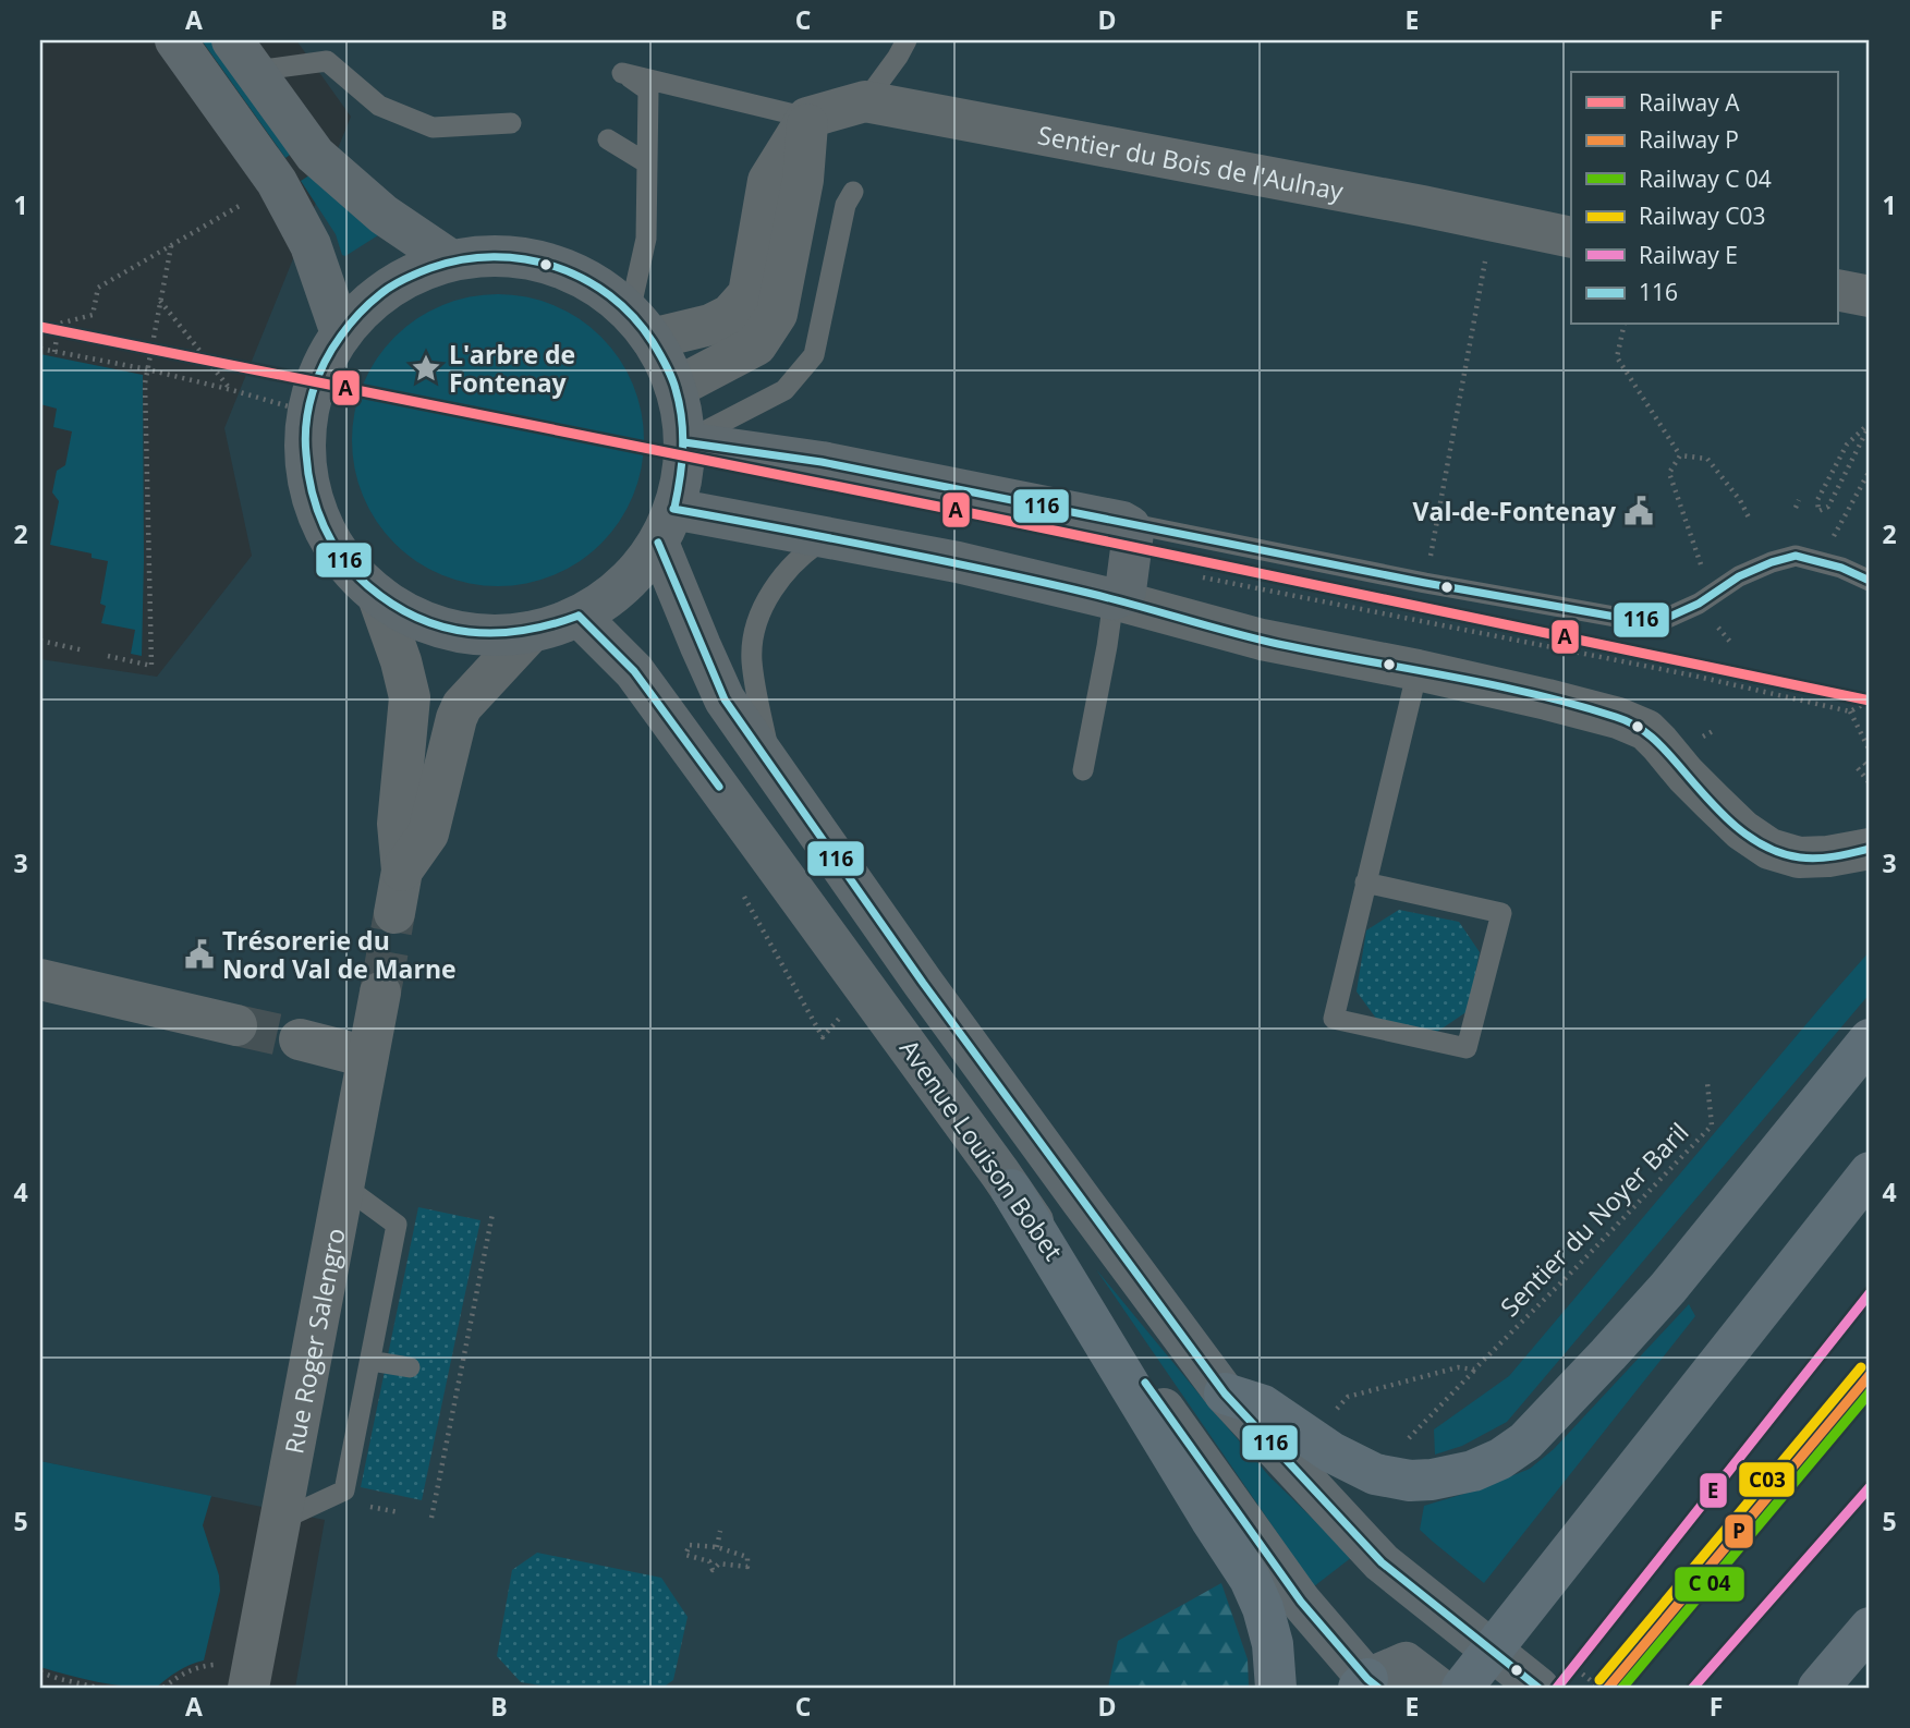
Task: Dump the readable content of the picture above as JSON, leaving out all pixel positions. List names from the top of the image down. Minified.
{"streets":{"main road":["Avenue Louison Bobet"],"street":["Sentier du Bois de l'Aulnay","Rue Roger Salengro"],"path":["Sentier du Noyer Baril"]},"places":{"place":["L'arbre de Fontenay"],"public building":["Val-de-Fontenay","Trésorerie du Nord Val de Marne"]},"lines":["transit line 116","rail line A","rail line E","rail line C03","rail line P"],"legend":["Railway A","Railway P","Railway C 04","Railway C03","Railway E","116"],"grid":{"columns":["A","B","C","D","E","F"],"rows":["1","2","3","4","5"]}}
